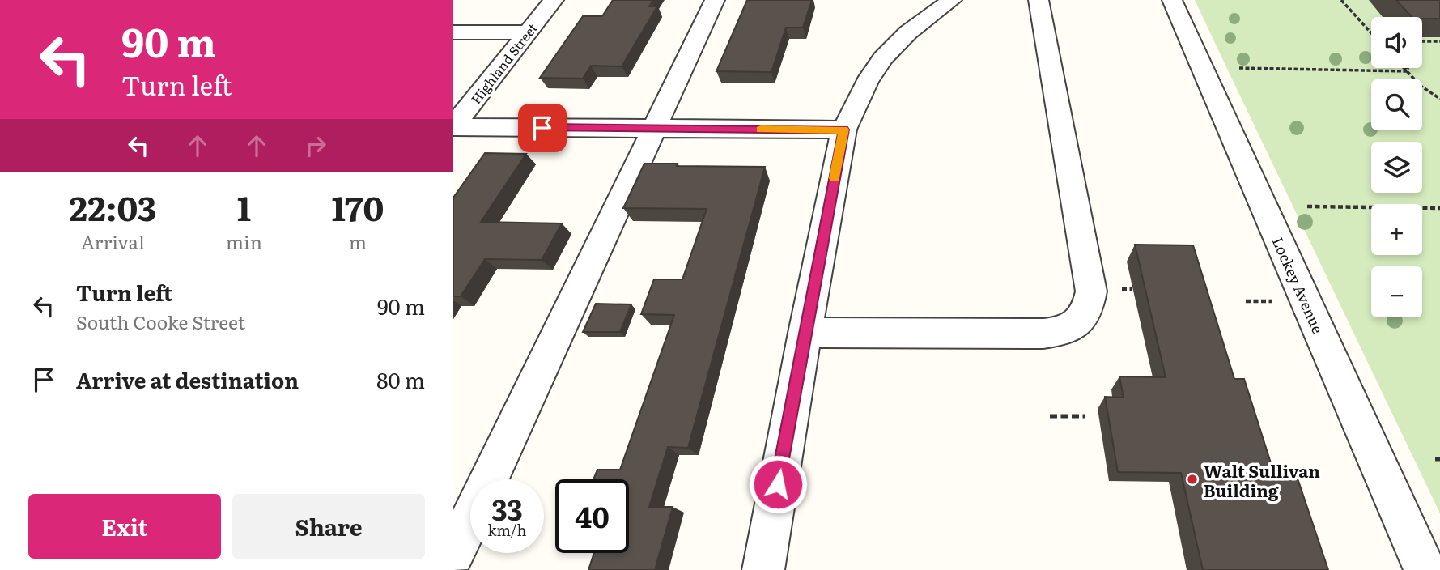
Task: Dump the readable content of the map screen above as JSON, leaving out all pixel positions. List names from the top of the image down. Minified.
{"streets":{"street":["Highland Street","Lockey Avenue"]},"places":["Walt Sullivan Building"],"page":{"turn":["90 m","Turn left"],"map_buttons":["+","−"],"eta":["22:03","Arrival","1","min","170","m"],"list":[{"name":"Turn left","note":"South Cooke Street","value":"90 m"},{"name":"Arrive at destination","value":"80 m"}],"speed":"33 km/h","limit":"40","buttons":["Exit","Share"]}}
